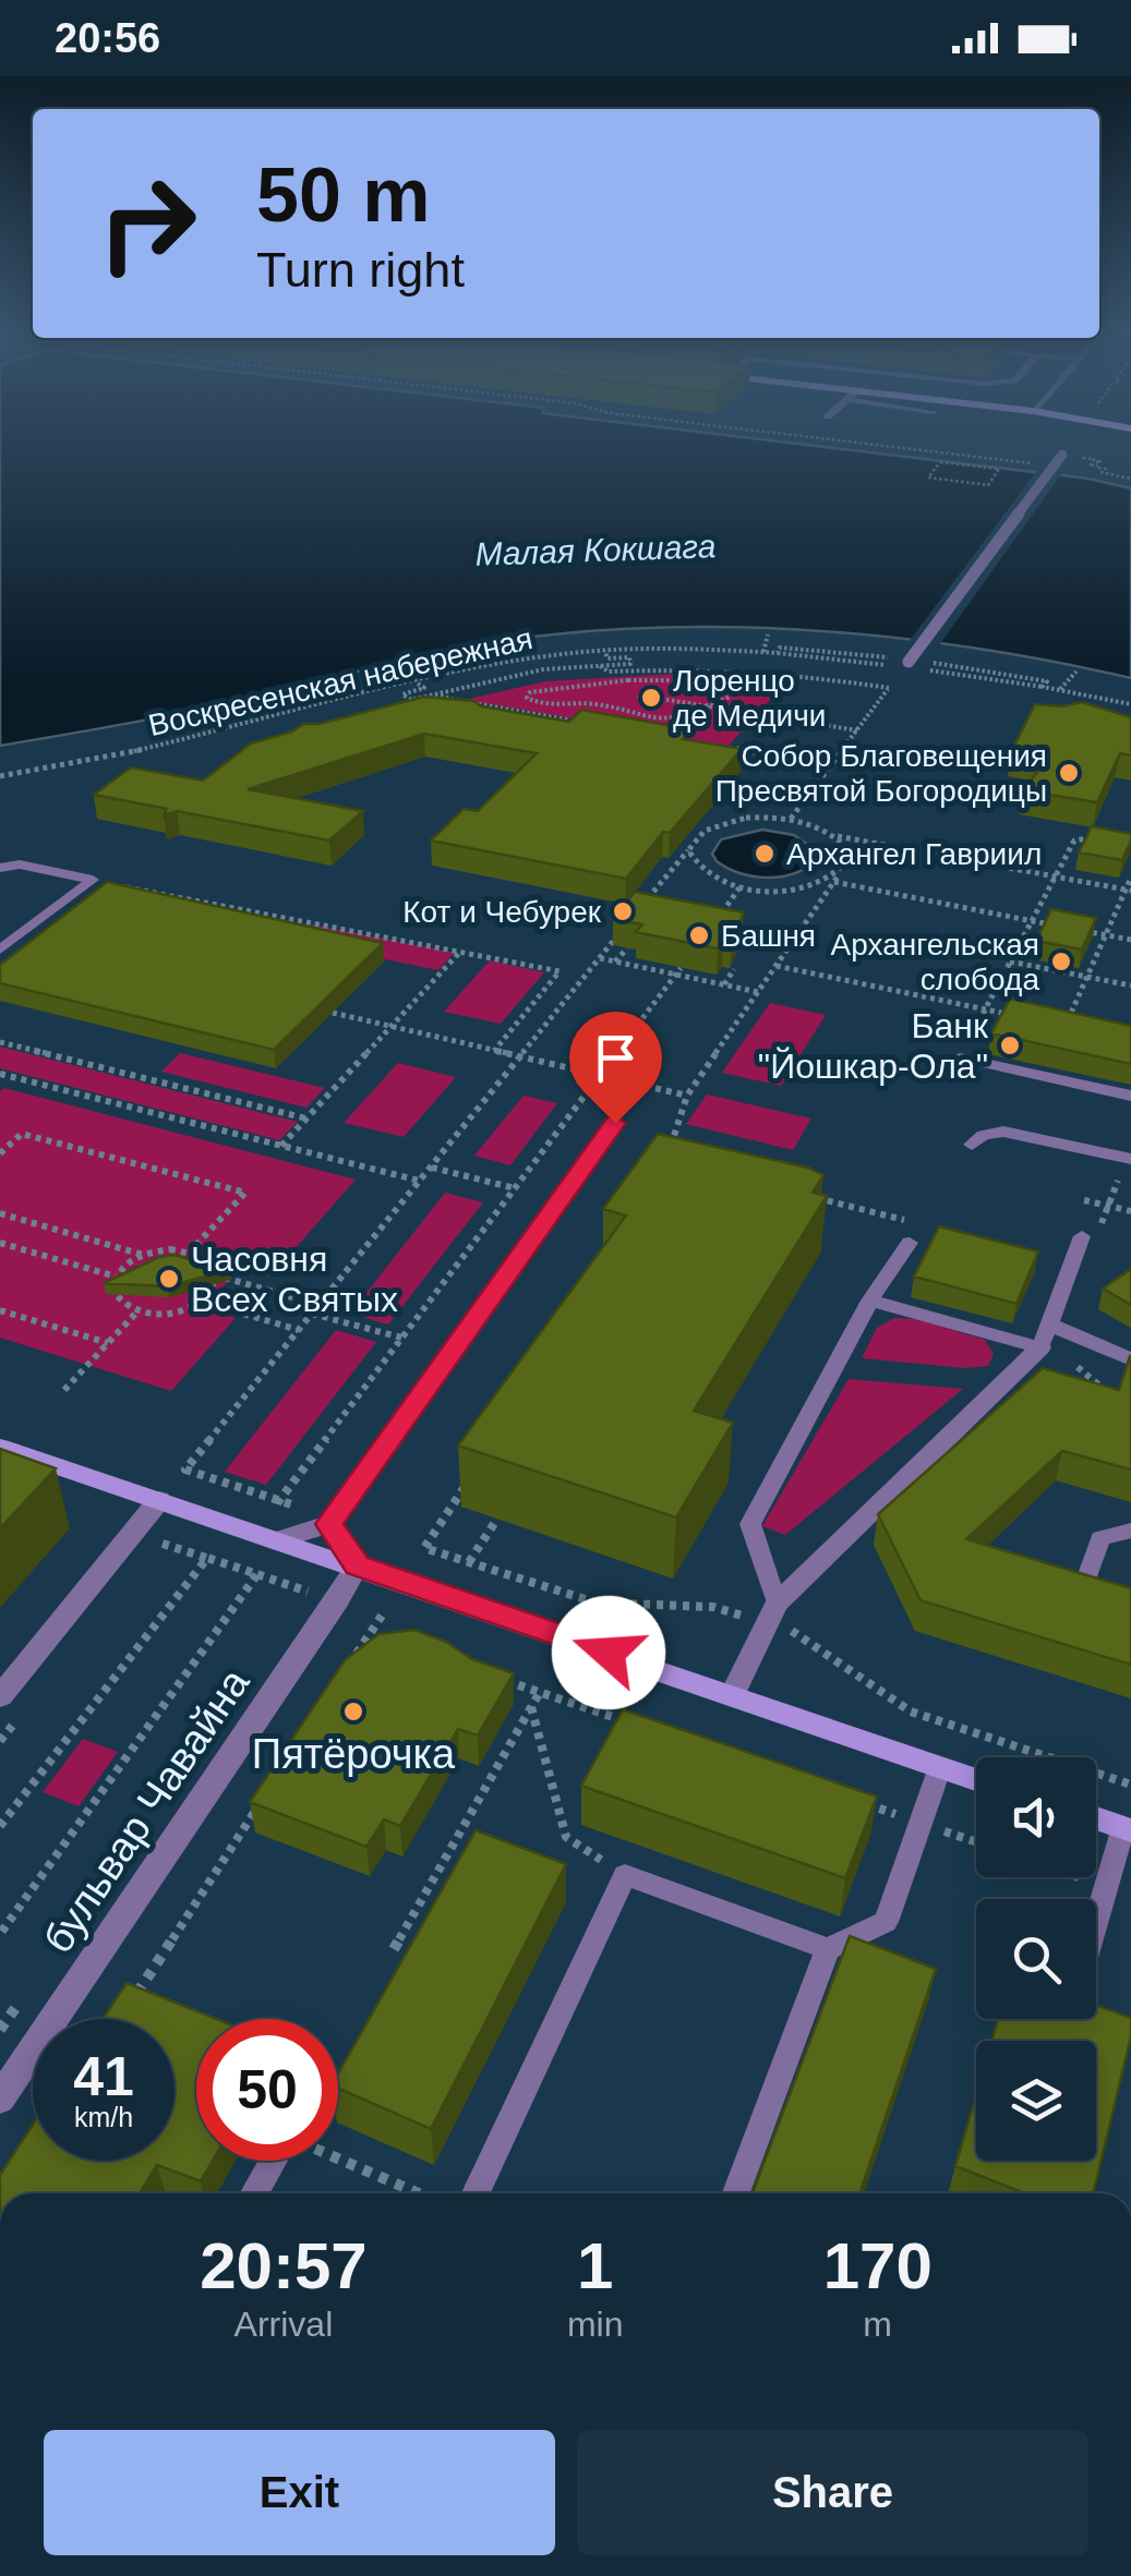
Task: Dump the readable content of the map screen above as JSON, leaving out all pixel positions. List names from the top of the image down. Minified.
{"streets":{"street":["бульвар Чавайна"],"path":["Воскресенская набережная"]},"water":["Малая Кокшага"],"places":["Лоренцо де Медичи","Собор Благовещения Пресвятой Богородицы","Архангел Гавриил","Кот и Чебурек","Башня","Архангельская слобода","Банк \"Йошкар-Ола\"","Часовня Всех Святых","Пятёрочка"],"page":{"status":"20:56","turn":["50 m","Turn right"],"speed":"41 km/h","limit":"50","eta":["20:57","Arrival","1","min","170","m"],"buttons":["Exit","Share"]}}
